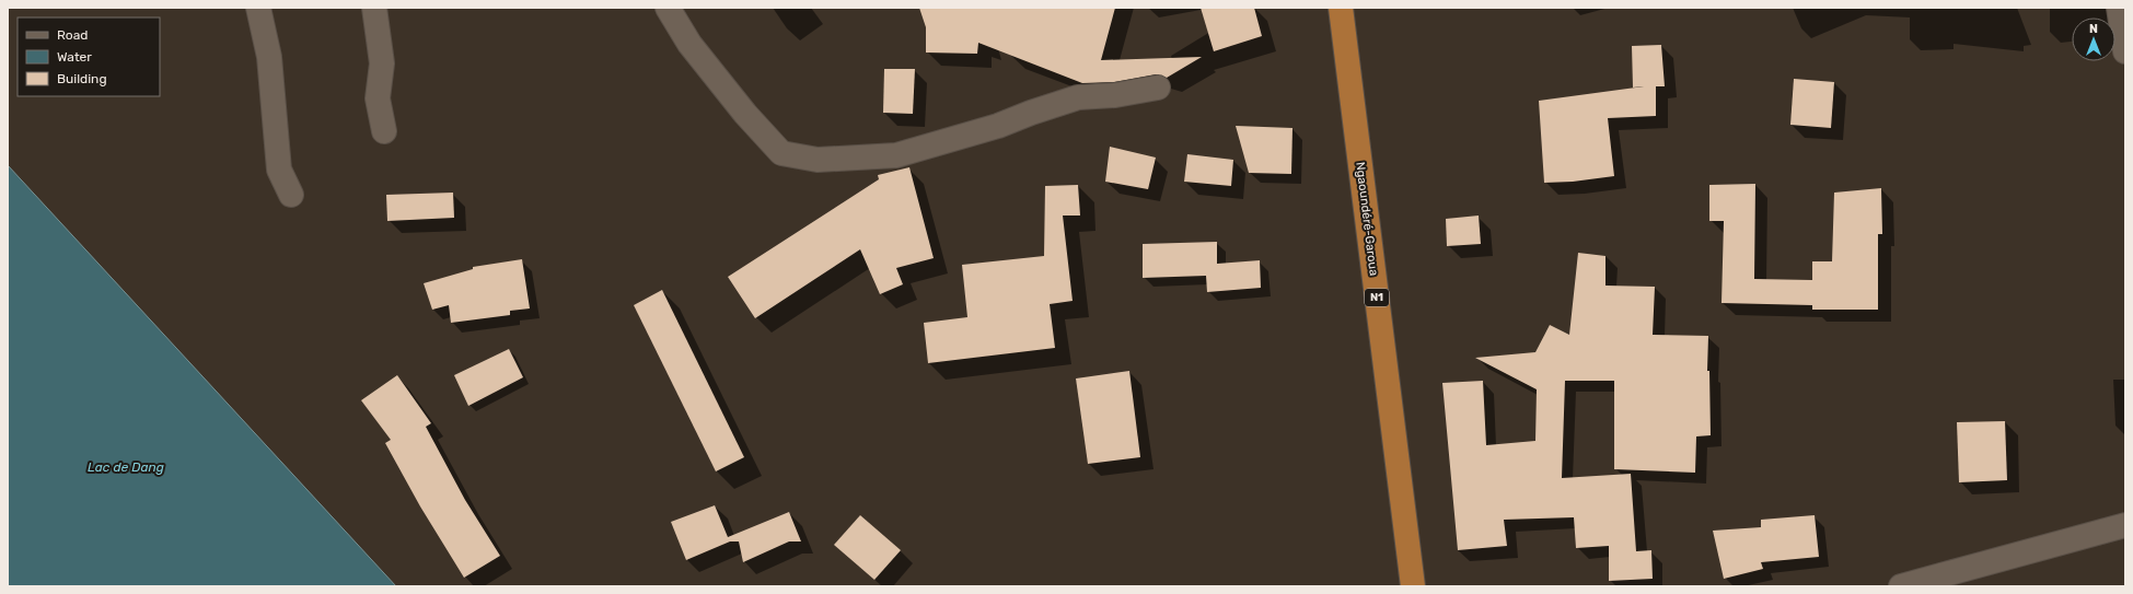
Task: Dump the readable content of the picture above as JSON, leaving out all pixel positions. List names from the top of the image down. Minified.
{"streets":{"highway":["Ngaoundéré-Garoua","N1"]},"water":["Lac de Dang"],"legend":["Road","Water","Building"],"north":"top"}
